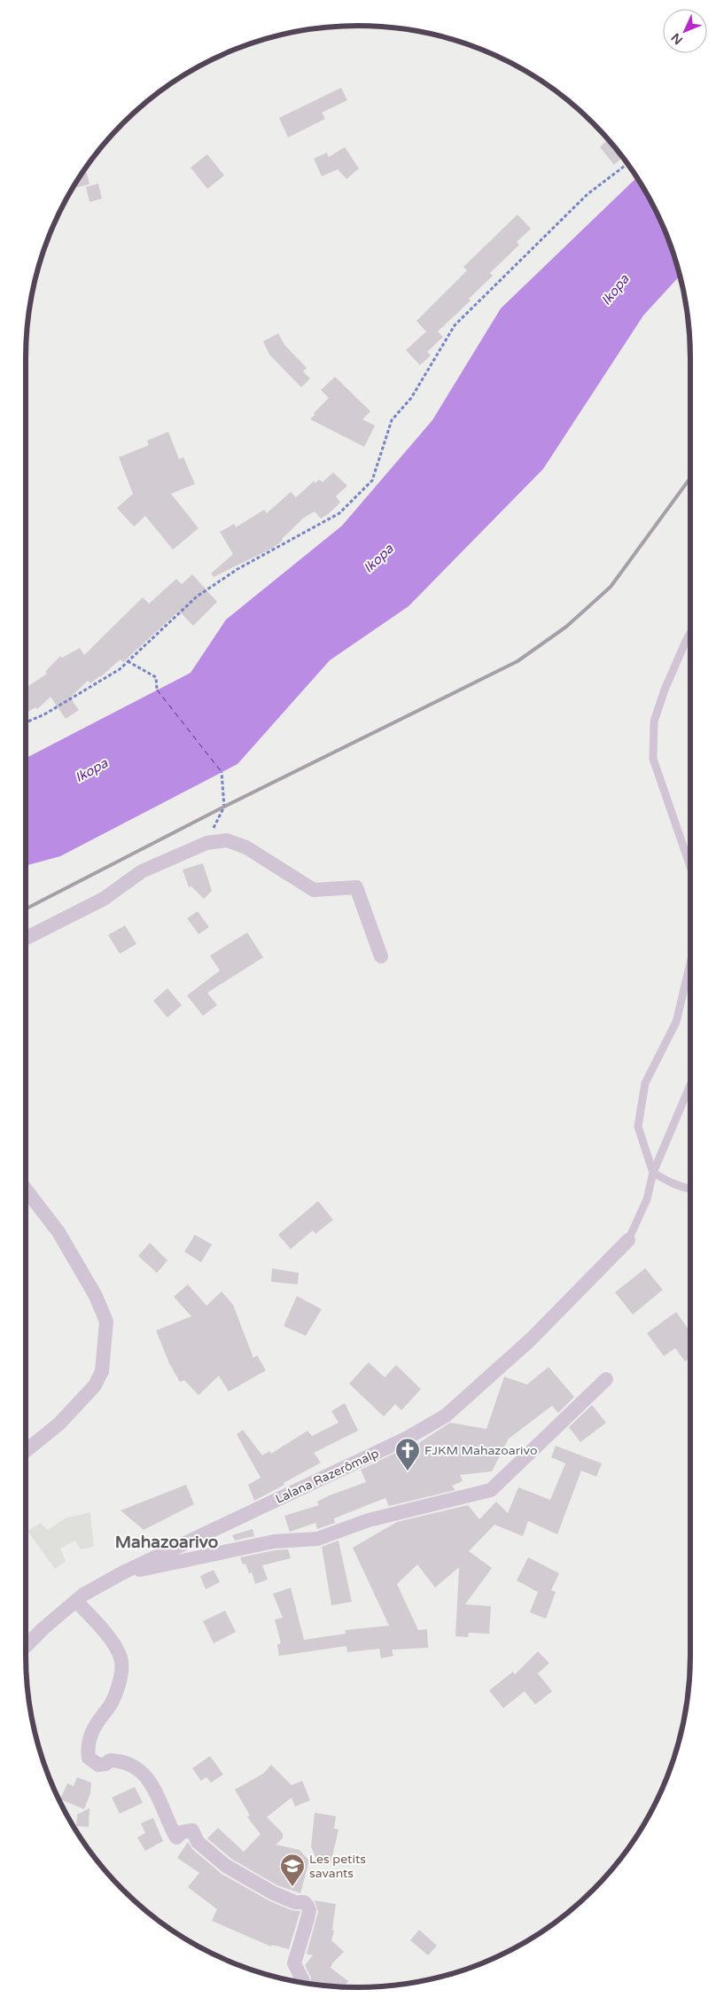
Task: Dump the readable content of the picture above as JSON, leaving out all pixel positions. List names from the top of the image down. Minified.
{"streets":{"street":["Lalana Razerômalp"]},"districts":["Mahazoarivo"],"water":["Ikopa"],"places":{"church":["FJKM Mahazoarivo"],"school or university":["Les petits savants"]},"north":"bottom left"}
